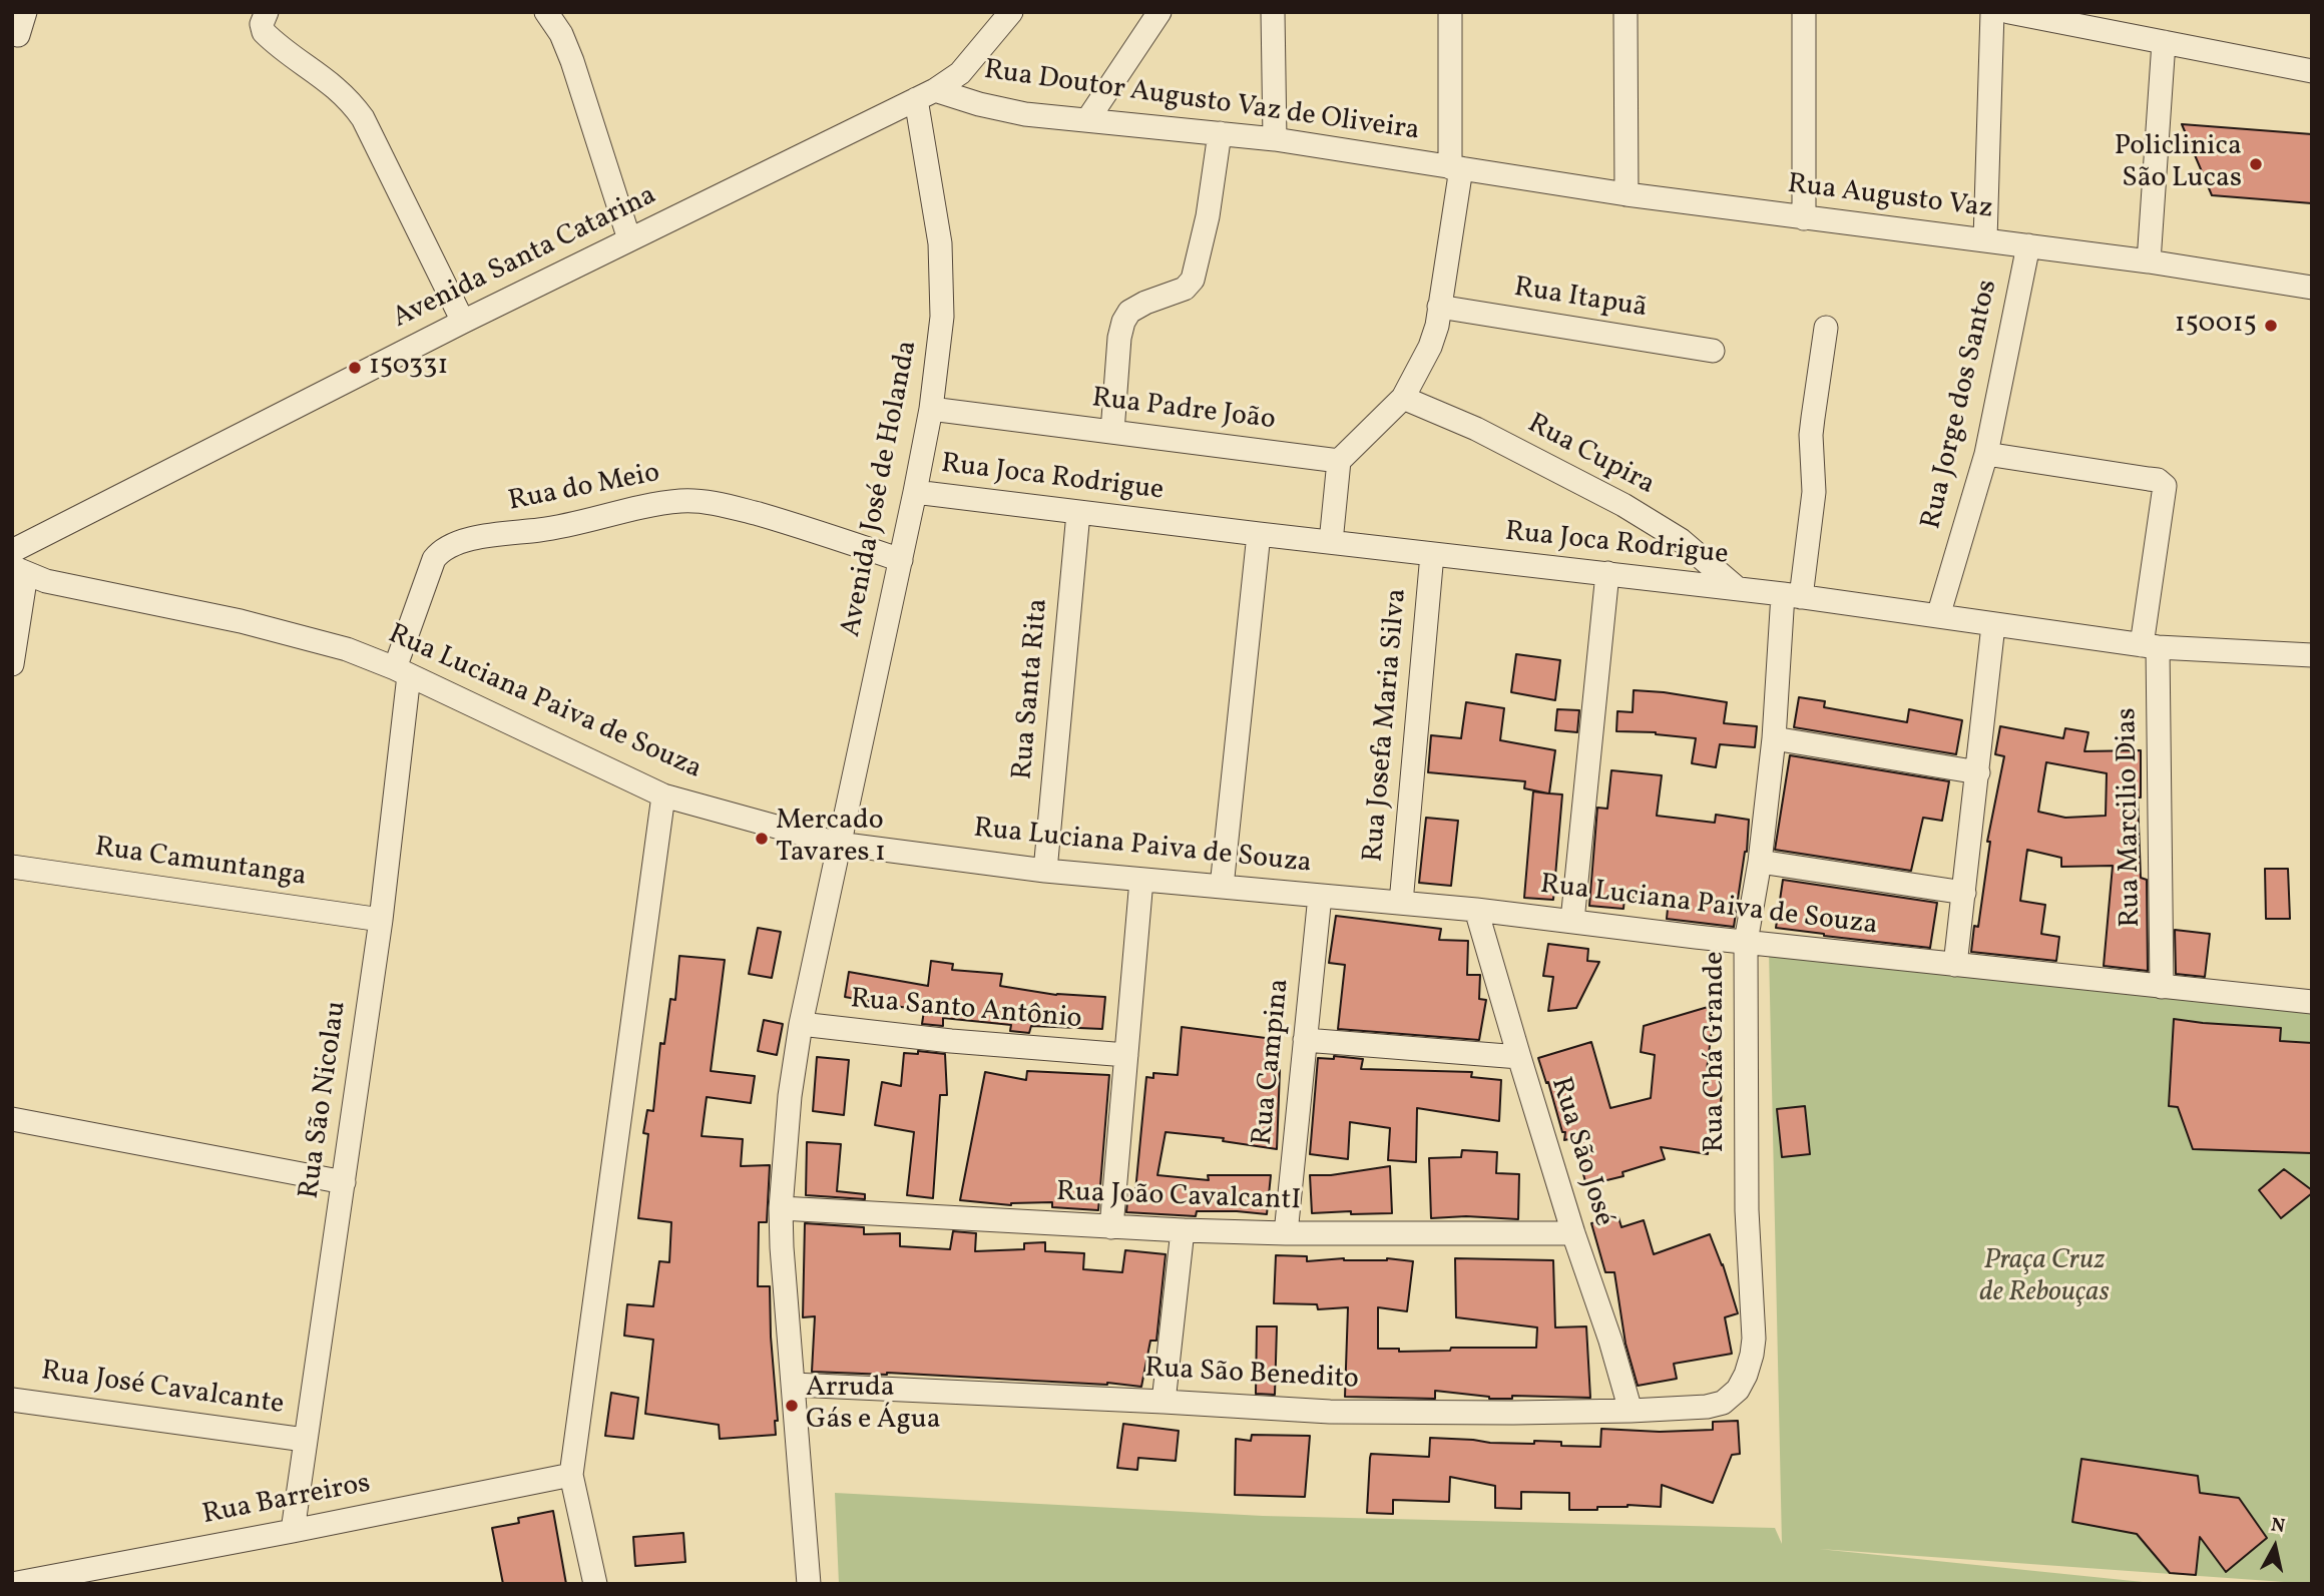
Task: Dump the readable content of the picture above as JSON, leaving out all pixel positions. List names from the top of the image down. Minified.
{"streets":{"street":["Rua Doutor Augusto Vaz de Oliveira","Rua Augusto Vaz","Avenida Santa Catarina","Rua Itapuã","Rua Jorge dos Santos","Rua Padre João","Rua Cupira","Rua Joca Rodrigue","Rua do Meio","Avenida José de Holanda","Rua Santa Rita","Rua Luciana Paiva de Souza","Rua Josefa Maria Silva","Rua Marcilio Dias","Rua Camuntanga","Rua Santo Antônio","Rua Chá Grande","Rua Campina","Rua São Nicolau","Rua São José","Rua João CavalcantI","Rua São Benedito","Rua José Cavalcante","Rua Barreiros"]},"crossings":[["Rua Doutor Augusto Vaz de Oliveira","Rua Augusto Vaz"],["Rua Doutor Augusto Vaz de Oliveira","Avenida Santa Catarina"],["Rua Doutor Augusto Vaz de Oliveira","Avenida José de Holanda"],["Rua Augusto Vaz","Rua Jorge dos Santos"],["Avenida Santa Catarina","Avenida José de Holanda"],["Rua Jorge dos Santos","Rua Joca Rodrigue"],["Rua Jorge dos Santos","Rua Marcilio Dias"],["Rua Padre João","Avenida José de Holanda"],["Rua Cupira","Rua Joca Rodrigue"],["Rua Joca Rodrigue","Avenida José de Holanda"],["Rua Joca Rodrigue","Rua Santa Rita"],["Rua Joca Rodrigue","Rua Josefa Maria Silva"],["Rua Joca Rodrigue","Rua Marcilio Dias"],["Rua Joca Rodrigue","Rua Chá Grande"],["Rua do Meio","Avenida José de Holanda"],["Rua do Meio","Rua Luciana Paiva de Souza"],["Rua do Meio","Rua São Nicolau"],["Avenida José de Holanda","Rua Luciana Paiva de Souza"],["Avenida José de Holanda","Rua Santo Antônio"],["Avenida José de Holanda","Rua João CavalcantI"],["Avenida José de Holanda","Rua São Benedito"],["Rua Santa Rita","Rua Luciana Paiva de Souza"],["Rua Luciana Paiva de Souza","Rua Josefa Maria Silva"],["Rua Luciana Paiva de Souza","Rua Marcilio Dias"],["Rua Luciana Paiva de Souza","Rua Chá Grande"],["Rua Luciana Paiva de Souza","Rua Campina"],["Rua Luciana Paiva de Souza","Rua São Nicolau"],["Rua Luciana Paiva de Souza","Rua São José"],["Rua Camuntanga","Rua São Nicolau"],["Rua Chá Grande","Rua São Benedito"],["Rua Campina","Rua João CavalcantI"],["Rua São Nicolau","Rua José Cavalcante"],["Rua São Nicolau","Rua Barreiros"],["Rua São José","Rua João CavalcantI"],["Rua São José","Rua São Benedito"]],"parks":["Praça Cruz de Rebouças"],"places":["Policlinica São Lucas","150015","150331","Mercado Tavares 1","Arruda Gás e Água"],"north":"top"}
